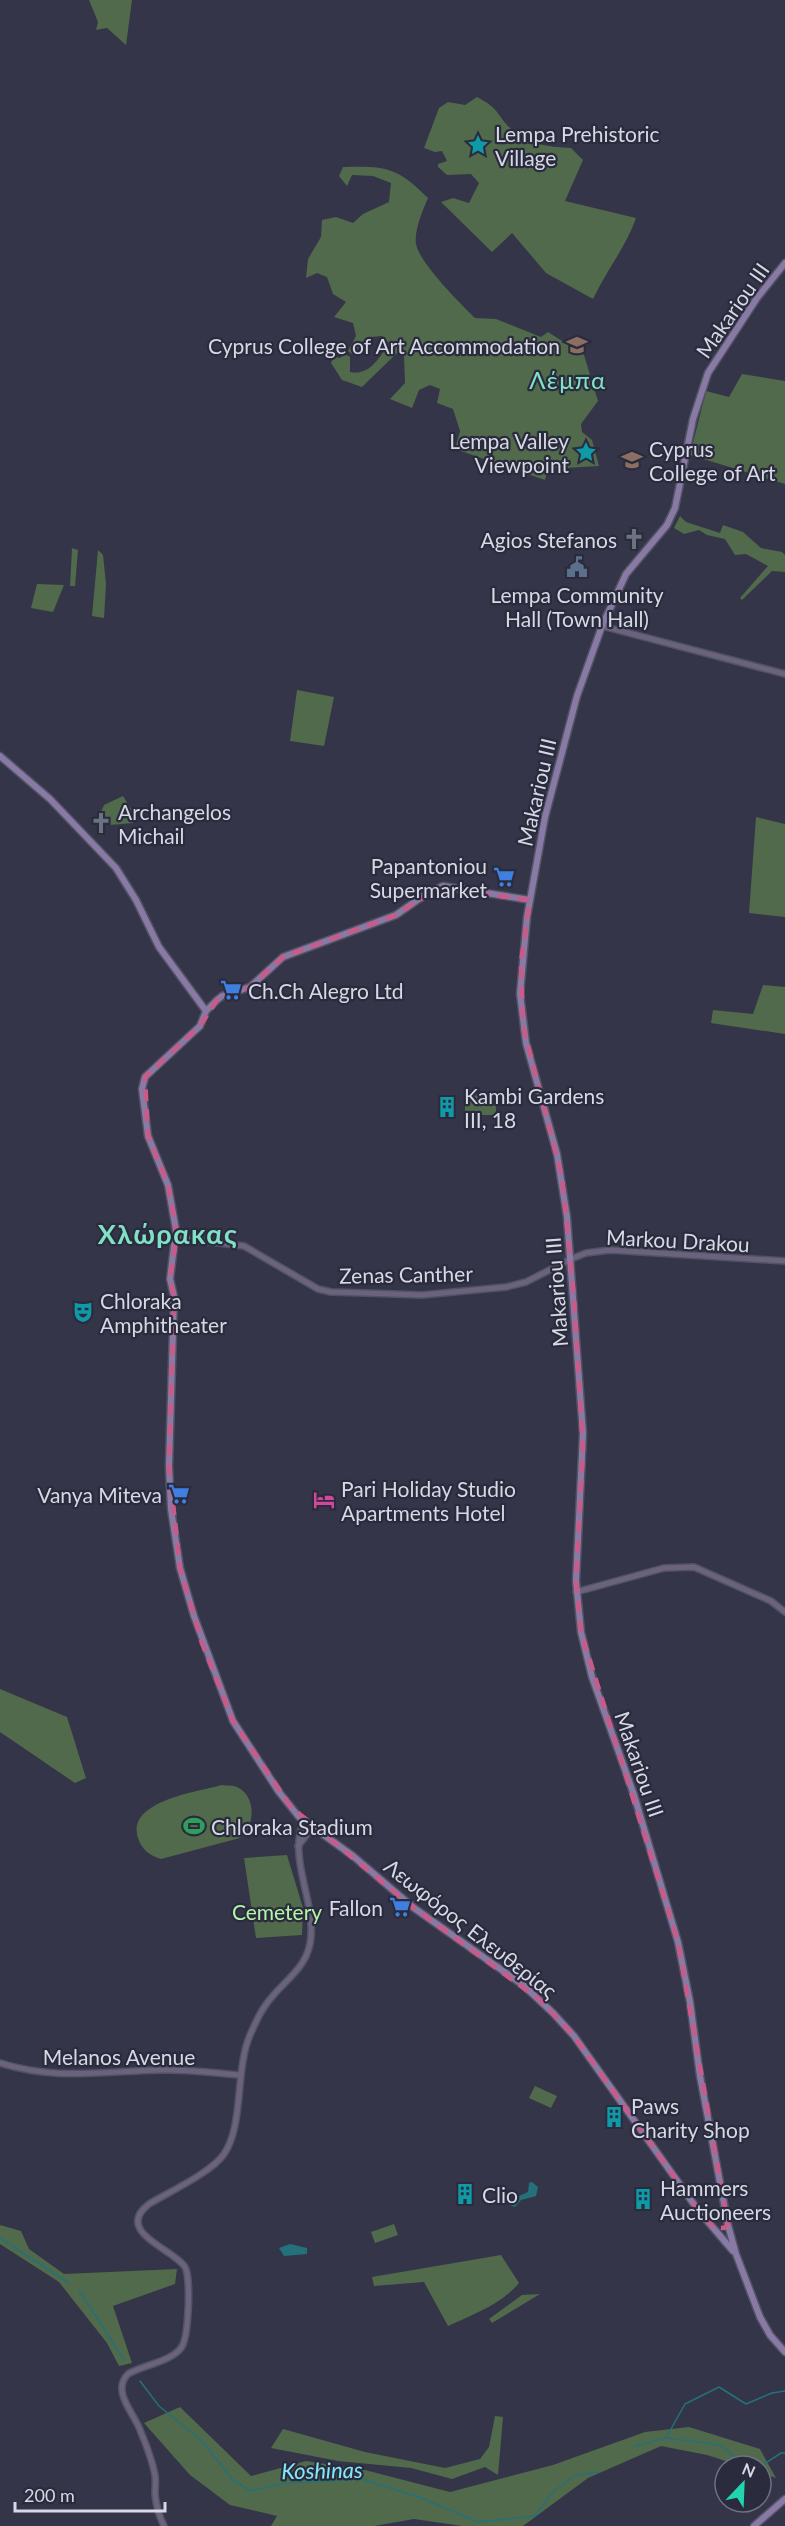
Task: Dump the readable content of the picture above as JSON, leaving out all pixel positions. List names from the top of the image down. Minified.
{"streets":{"main road":["Makariou III","Λεωφόρος Ελευθερίας"],"street":["Markou Drakou","Zenas Canther","Melanos Avenue"]},"crossings":[["Makariou III","Markou Drakou"],["Makariou III","Zenas Canther"],["Makariou III","Λεωφόρος Ελευθερίας"],["Markou Drakou","Zenas Canther"],["Zenas Canther","Λεωφόρος Ελευθερίας"]],"districts":["Λέμπα","Χλώρακας"],"water":["Koshinas"],"parks":["Cemetery"],"places":{"place":["Lempa Prehistoric Village","Lempa Valley Viewpoint"],"school or university":["Cyprus College of Art Accommodation","Cyprus College of Art"],"church":["Agios Stefanos","Archangelos Michail"],"public building":["Lempa Community Hall (Town Hall)"],"supermarket":["Papantoniou Supermarket","Ch.Ch Alegro Ltd","Vanya Miteva","Fallon"],"building":["Kambi Gardens III, 18","Paws Charity Shop","Clio","Hammers Auctioneers"],"theatre":["Chloraka Amphitheater"],"hotel":["Pari Holiday Studio Apartments Hotel"],"sports":["Chloraka Stadium"]},"scale_bar":"200 m","north":"top right"}
